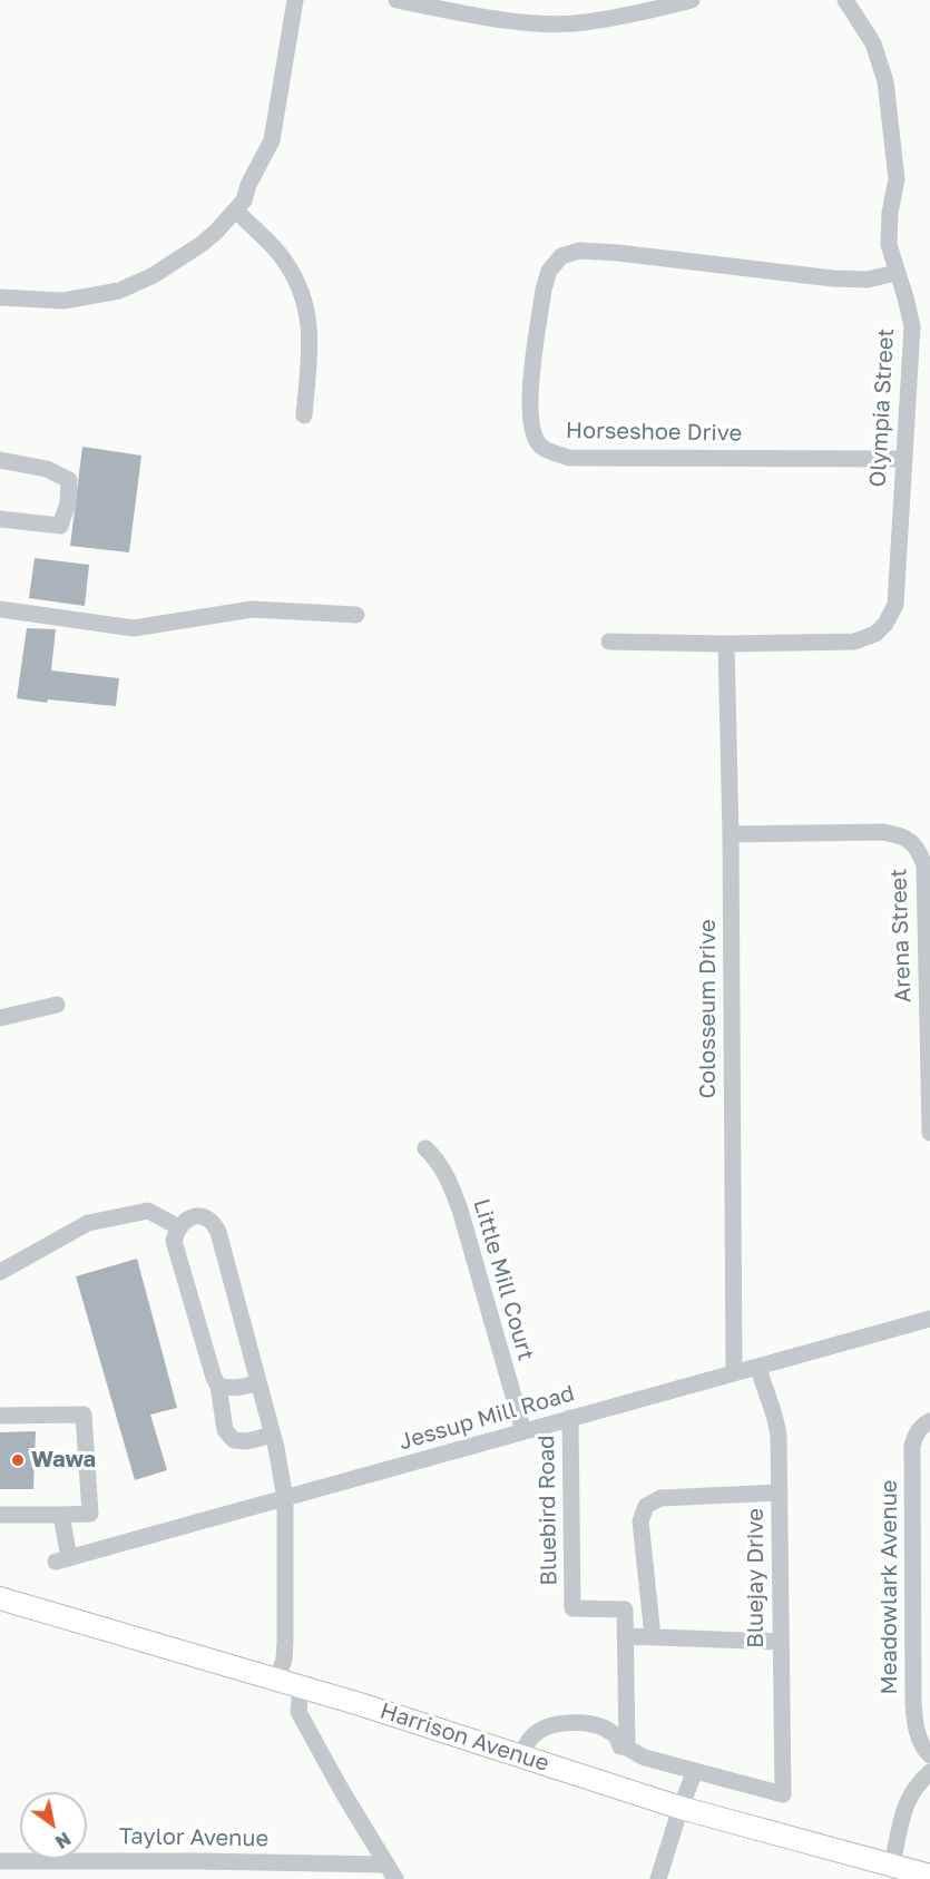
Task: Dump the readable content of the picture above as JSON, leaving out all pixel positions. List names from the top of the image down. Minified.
{"streets":{"main road":["Harrison Avenue"],"street":["Olympia Street","Horseshoe Drive","Arena Street","Colosseum Drive","Little Mill Court","Jessup Mill Road","Bluebird Road","Bluejay Drive","Meadowlark Avenue","Taylor Avenue"]},"crossings":[["Olympia Street","Horseshoe Drive"],["Olympia Street","Colosseum Drive"],["Arena Street","Colosseum Drive"],["Colosseum Drive","Jessup Mill Road"],["Little Mill Court","Jessup Mill Road"],["Jessup Mill Road","Bluebird Road"],["Jessup Mill Road","Bluejay Drive"]],"places":["Wawa"],"north":"bottom right"}
